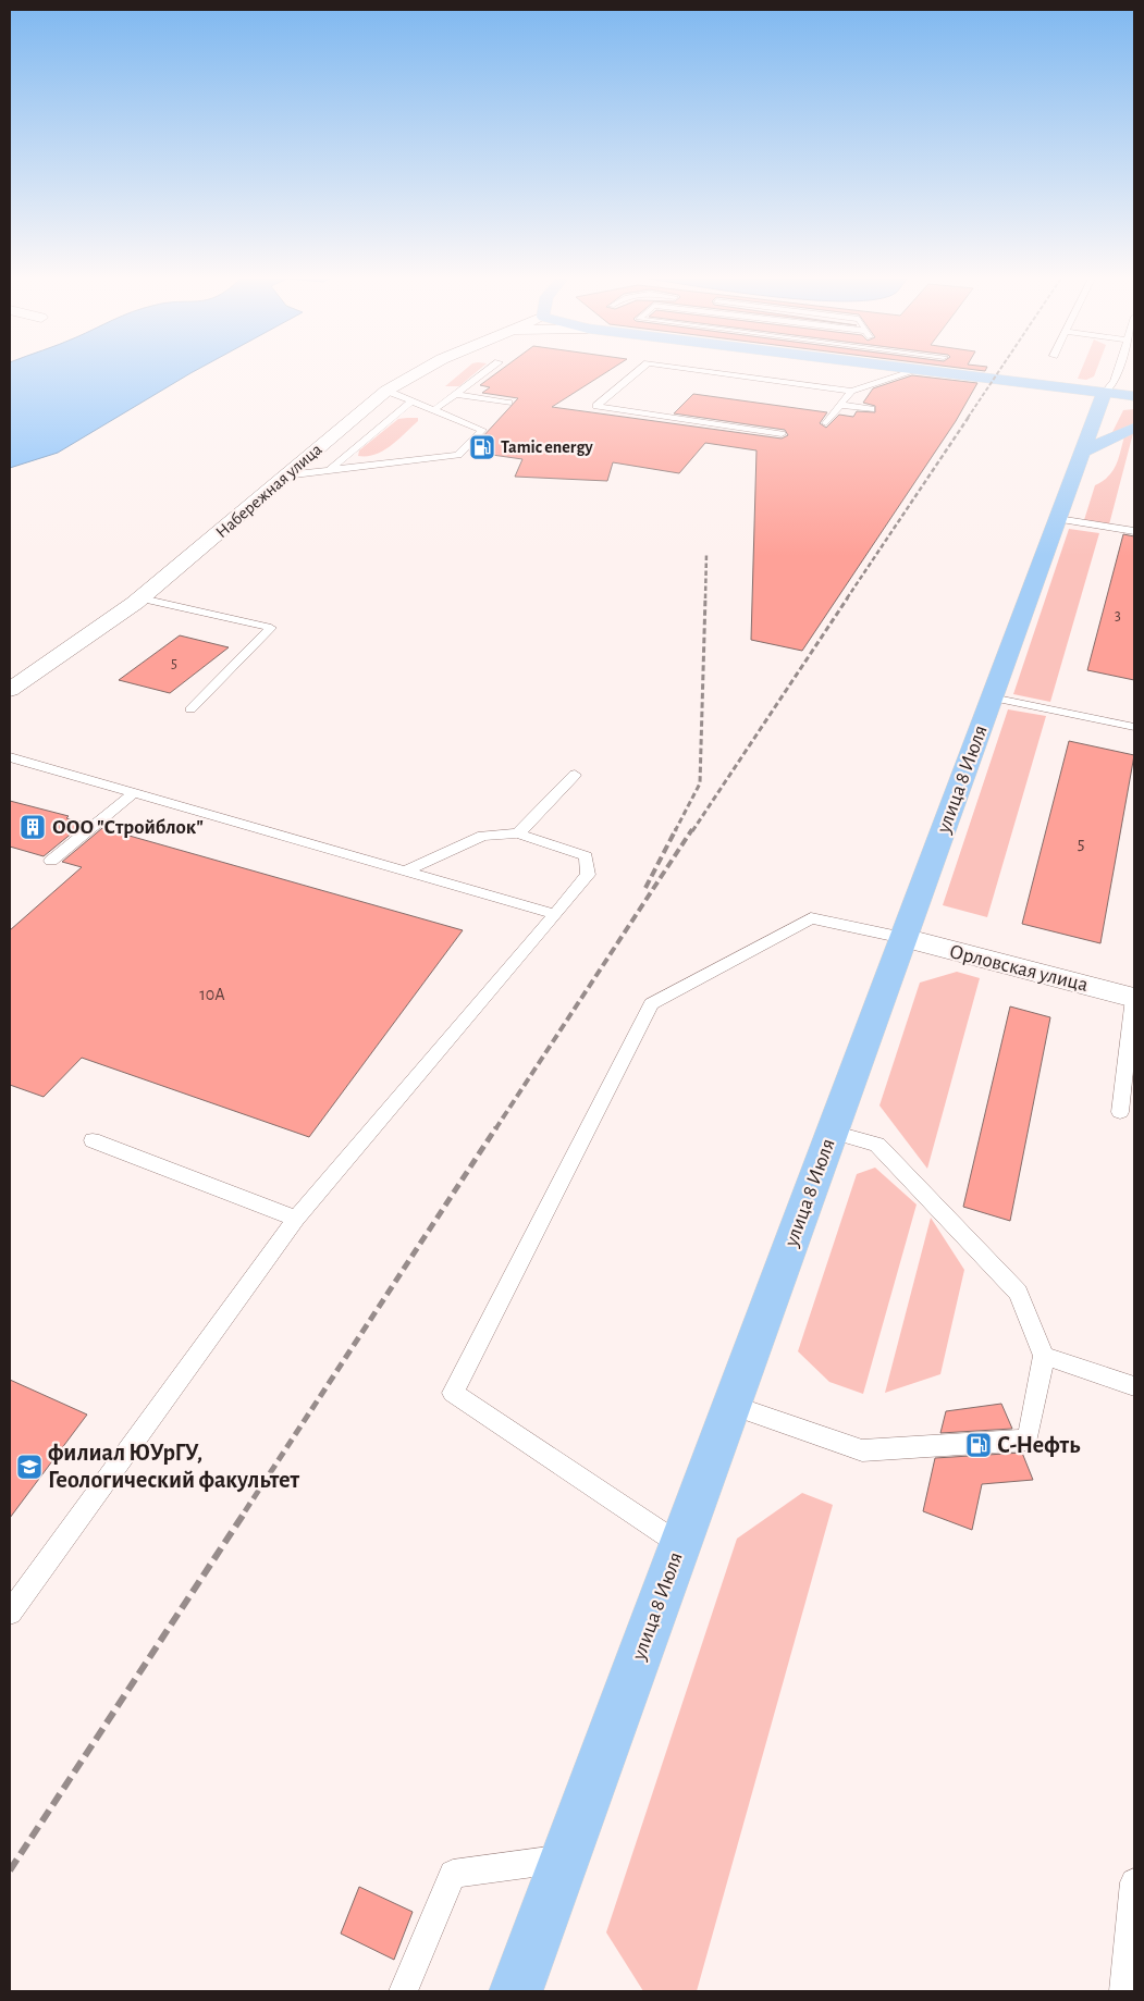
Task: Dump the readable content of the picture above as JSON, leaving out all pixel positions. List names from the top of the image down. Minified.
{"streets":{"main road":["улица 8 Июля"],"street":["Набережная улица","Орловская улица"]},"crossings":[["улица 8 Июля","Орловская улица"]],"places":{"fuel station":["Tamic energy","С-Нефть"],"building":["ООО \"Стройблок\""],"school or university":["филиал ЮУрГУ, Геологический факультет"]},"house_numbers":["3","5","5","10А"]}
